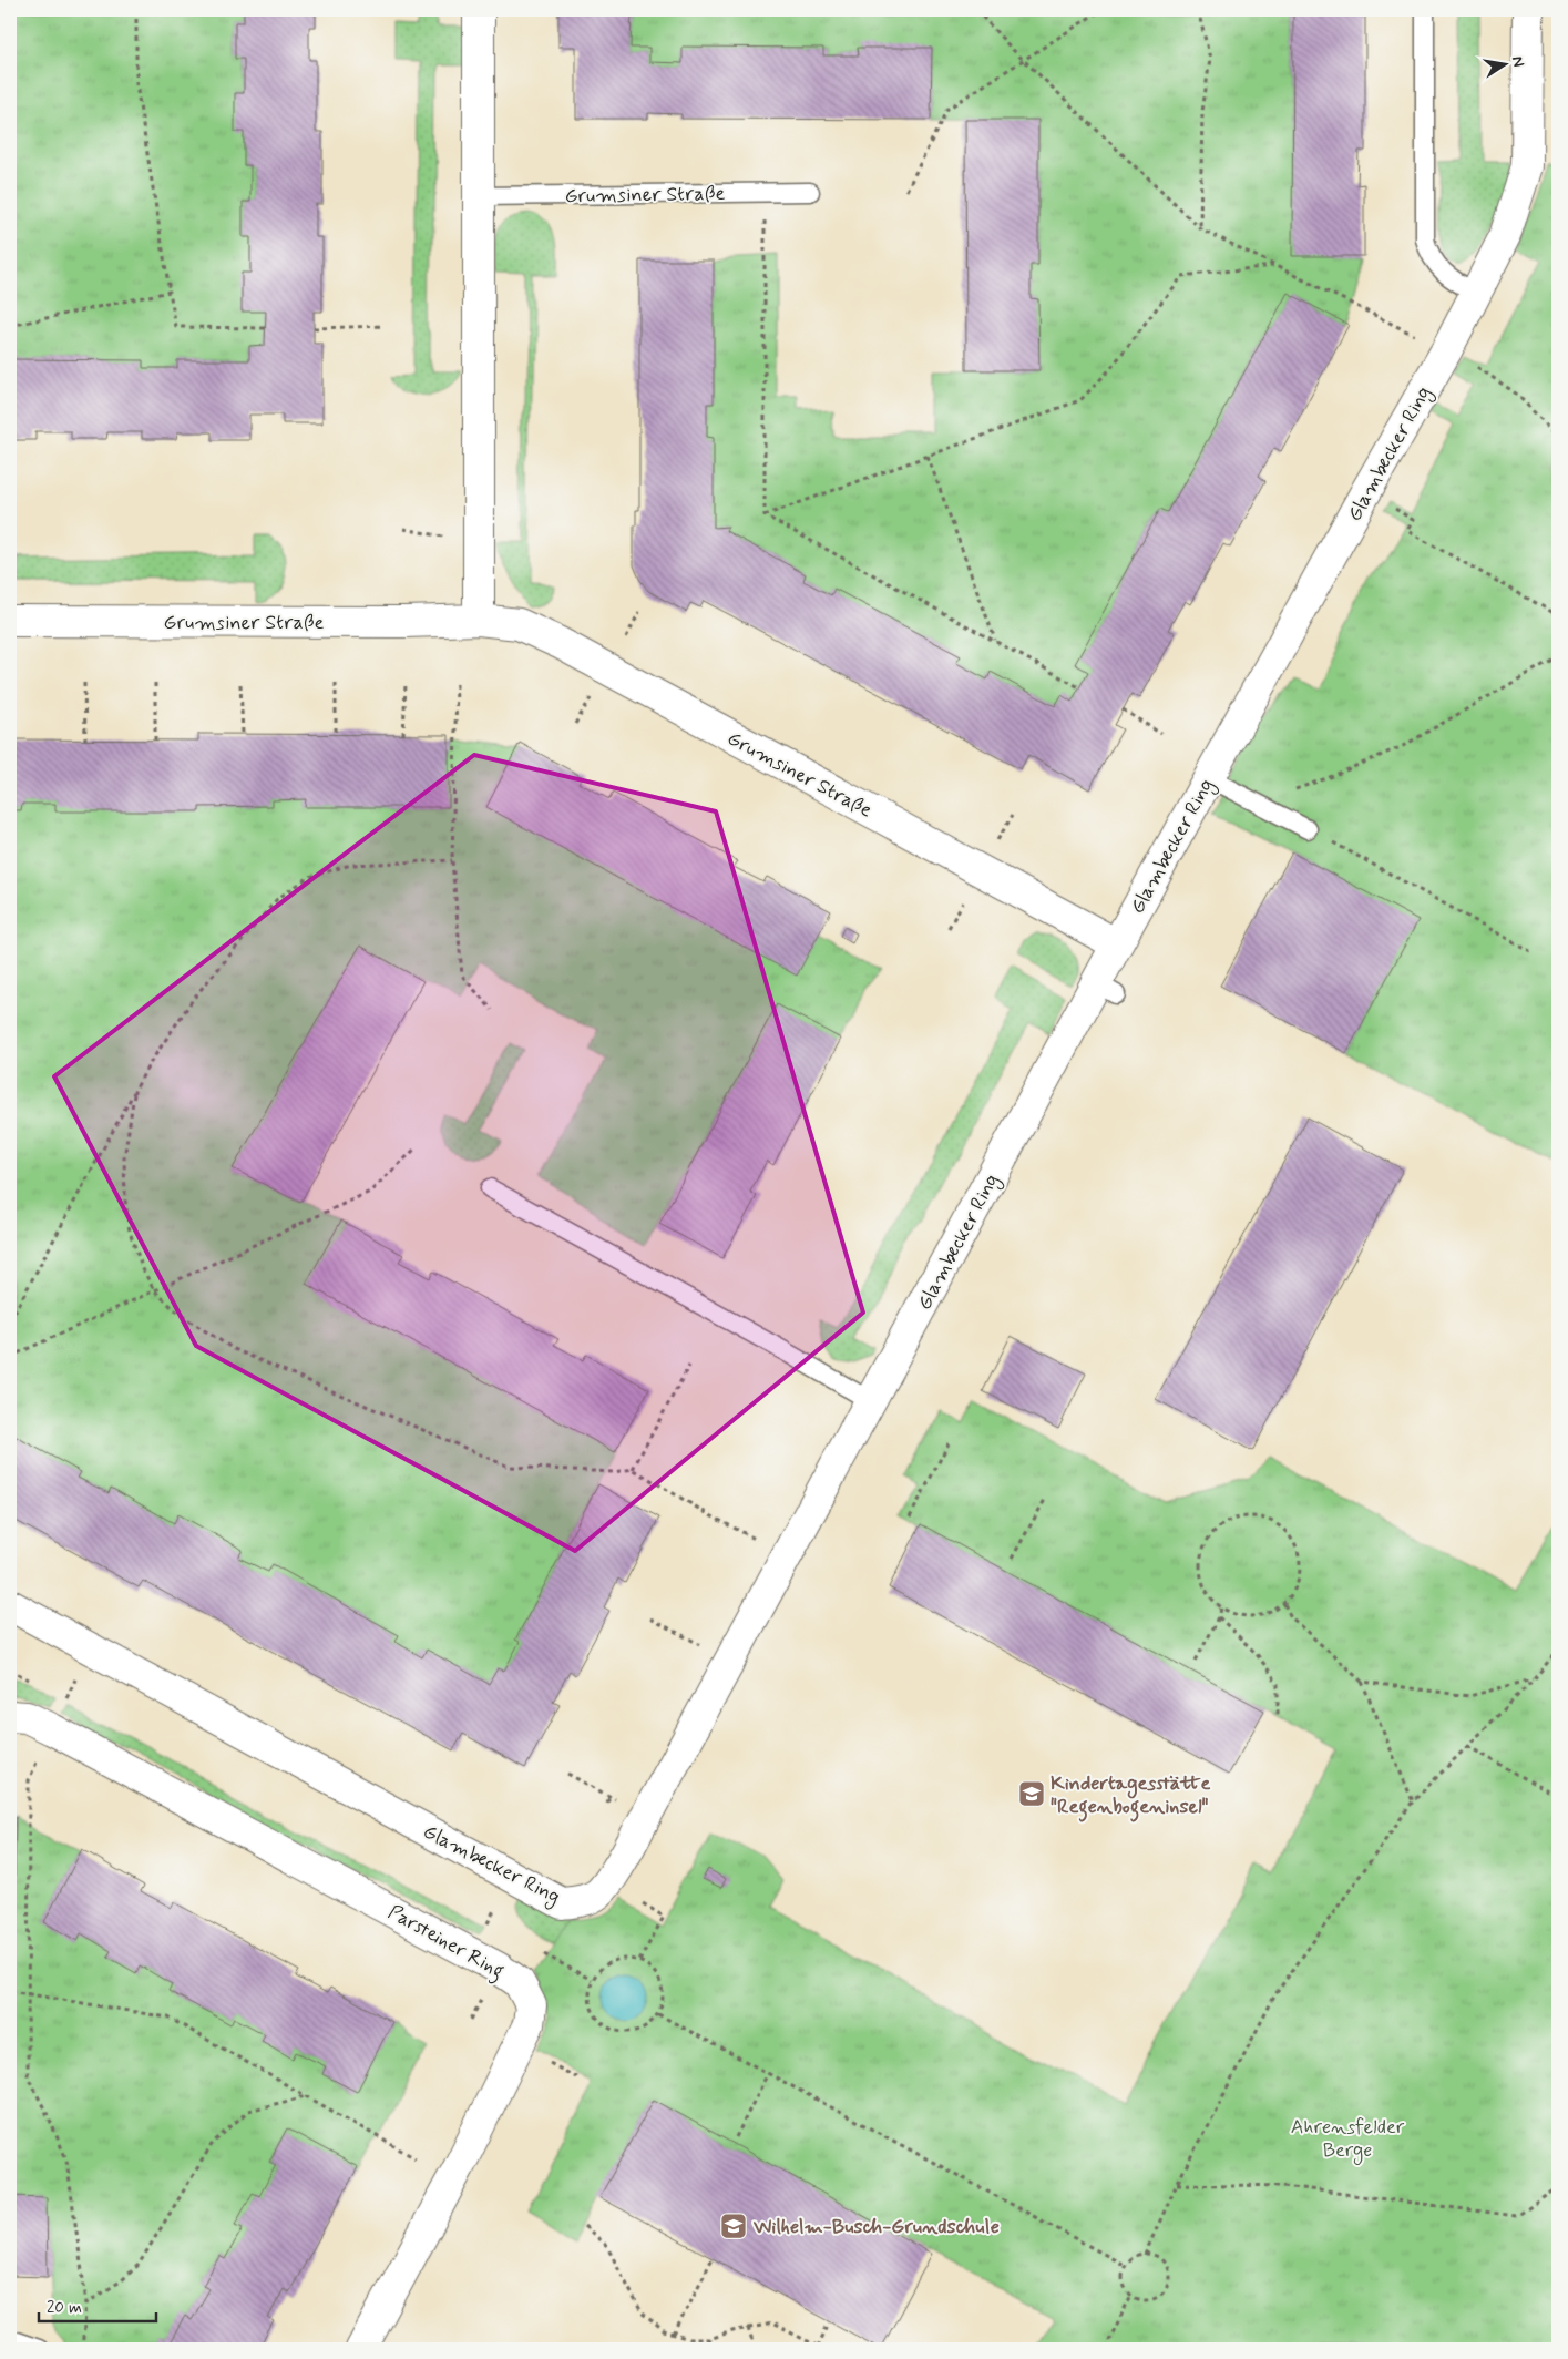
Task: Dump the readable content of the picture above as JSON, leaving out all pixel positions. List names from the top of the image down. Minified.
{"streets":{"street":["Grumsiner Straße","Glambecker Ring","Parsteiner Ring"]},"crossings":[["Grumsiner Straße","Glambecker Ring"]],"parks":["Ahrensfelder Berge"],"places":{"school or university":["Kindertagesstätte \"Regenbogeninsel\"","Wilhelm-Busch-Grundschule"]},"scale_bar":"20 m","north":"right"}
